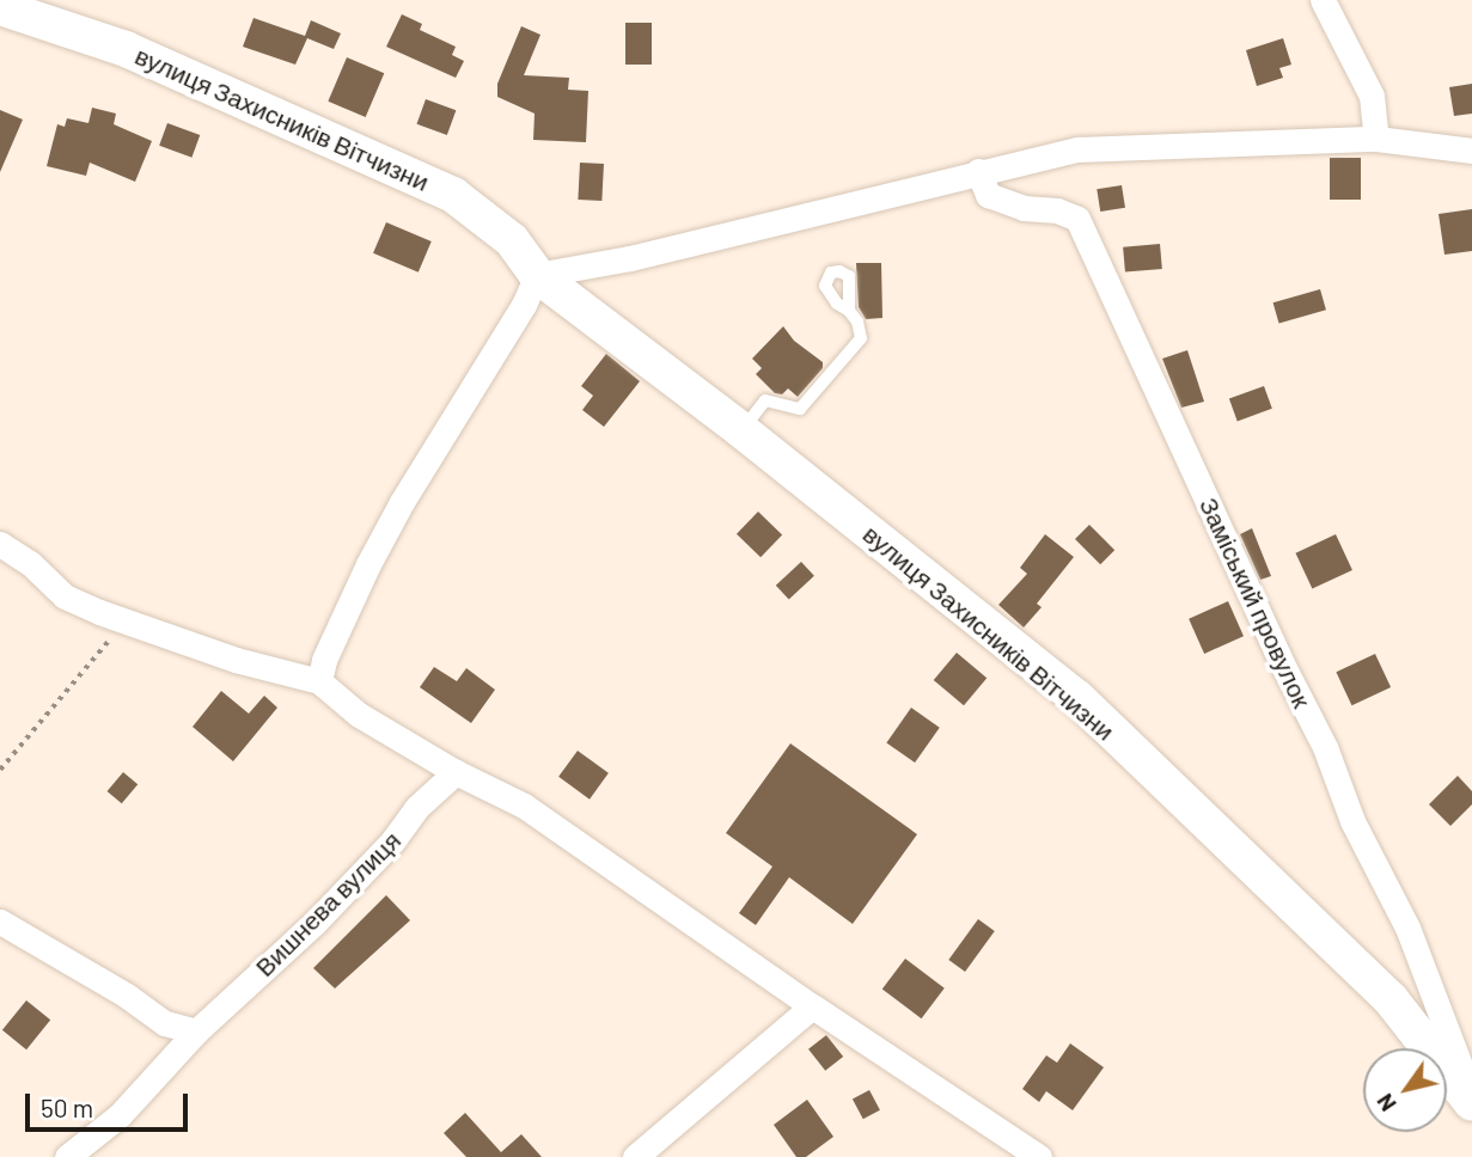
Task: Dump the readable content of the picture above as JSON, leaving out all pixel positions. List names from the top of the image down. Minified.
{"streets":{"street":["вулиця Захисників Вітчизни","Заміський провулок","Вишнева вулиця"]},"crossings":[["вулиця Захисників Вітчизни","Заміський провулок"]],"scale_bar":"50 m","north":"bottom left"}
